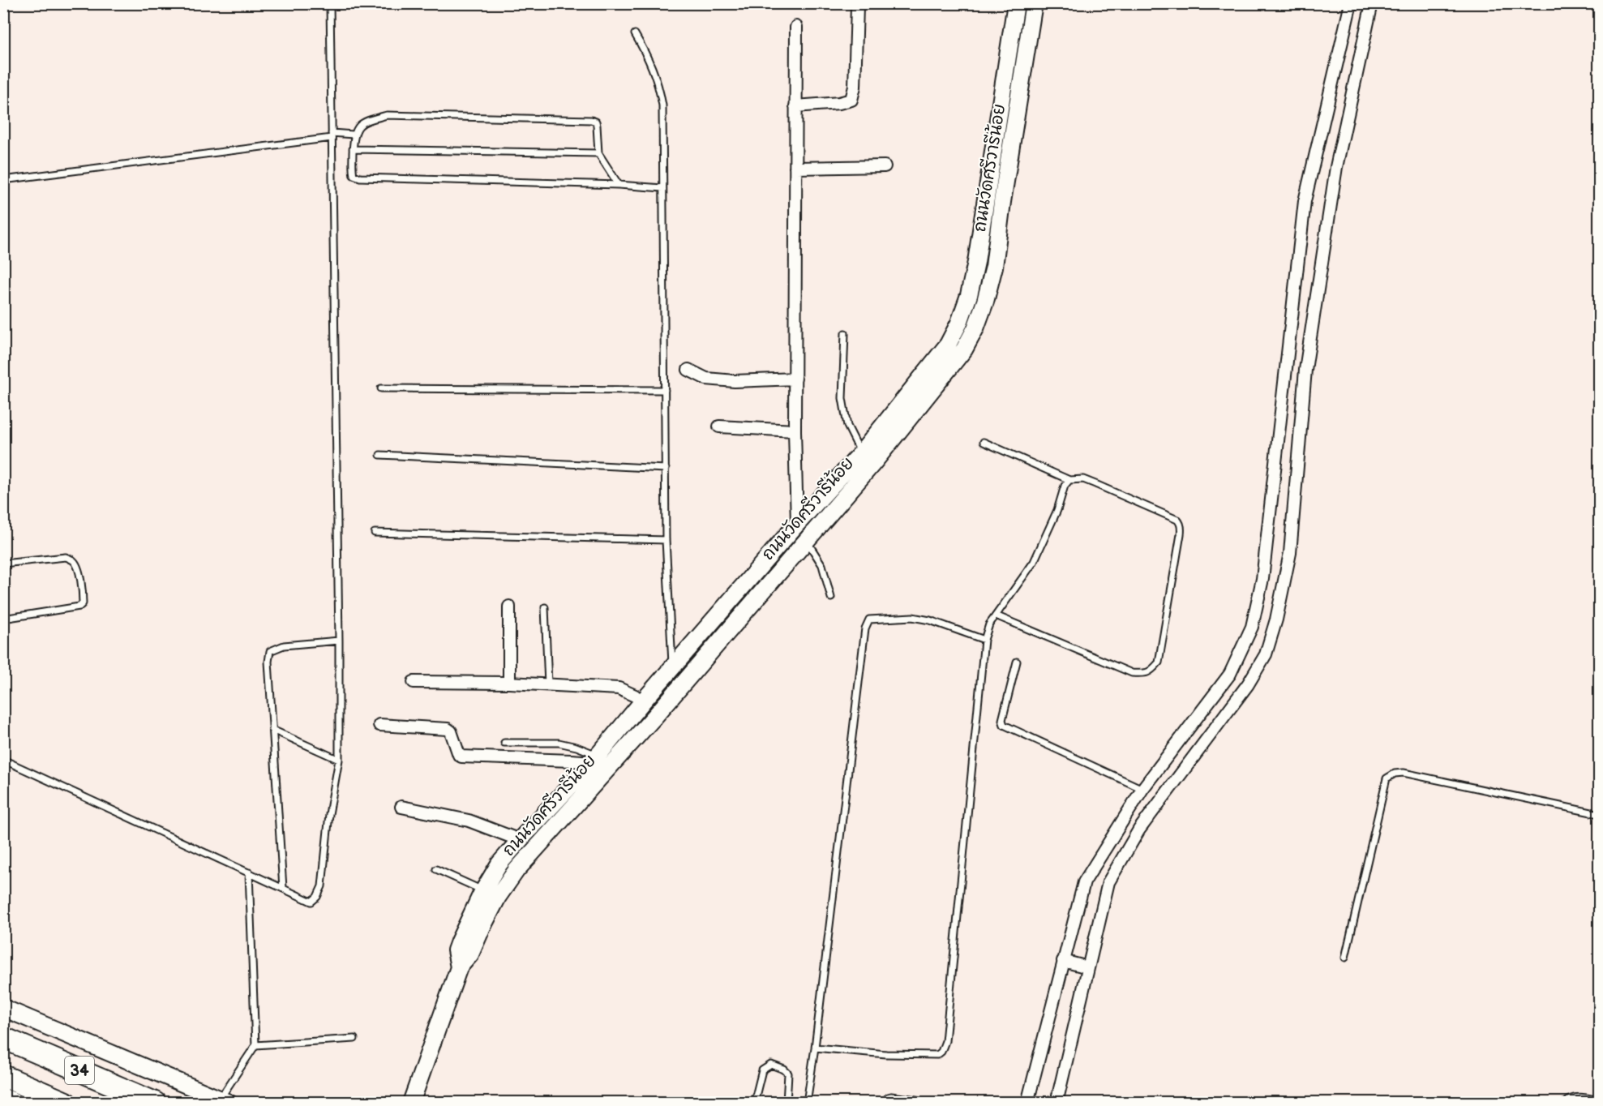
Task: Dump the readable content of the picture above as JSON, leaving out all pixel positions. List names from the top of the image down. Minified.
{"streets":{"highway":["34"],"main road":["ถนนวัดศรีวารีน้อย"]}}
